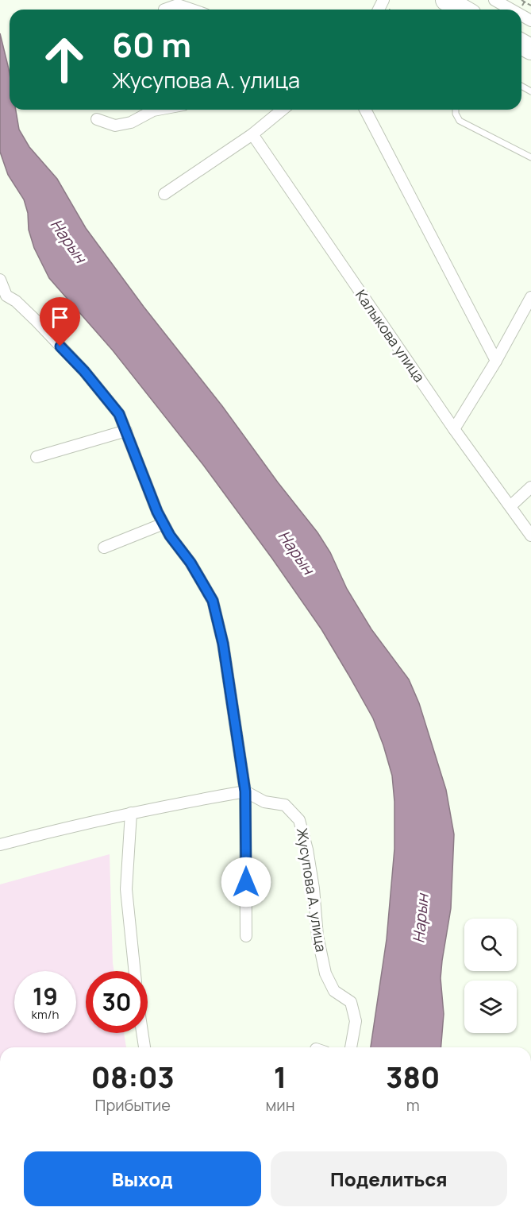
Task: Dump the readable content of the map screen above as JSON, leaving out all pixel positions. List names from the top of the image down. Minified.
{"streets":{"street":["Калыкова улица","Жусупова А. улица"]},"water":["Нарын"],"page":{"turn":["60 m","Жусупова А. улица"],"speed":"19 km/h","limit":"30","eta":["08:03","Прибытие","1","мин","380","m"],"buttons":["Выход","Поделиться"]}}
